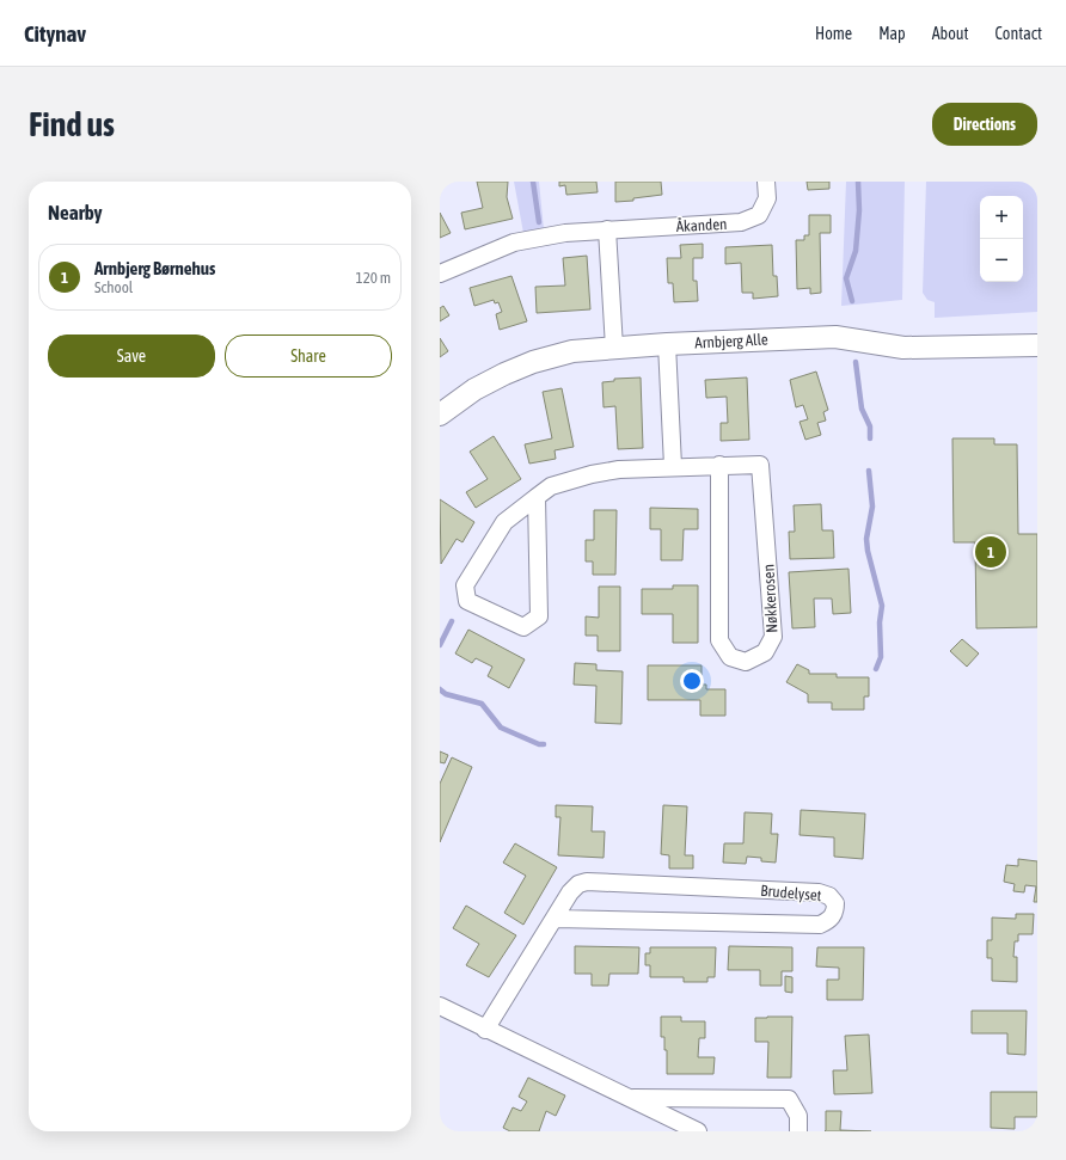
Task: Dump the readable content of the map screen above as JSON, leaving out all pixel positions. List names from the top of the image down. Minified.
{"streets":{"street":["Åkanden","Arnbjerg Alle","Nøkkerosen","Brudelyset"]},"page":{"header":"Citynav","nav":["Home","Map","About","Contact"],"buttons":["Directions",["Save","Share"]],"title":"Find us","heading":"Nearby","map_buttons":["+","−"],"list":[{"mark":"1","name":"Arnbjerg Børnehus","note":"School","value":"120 m"}],"pins":"1"}}
